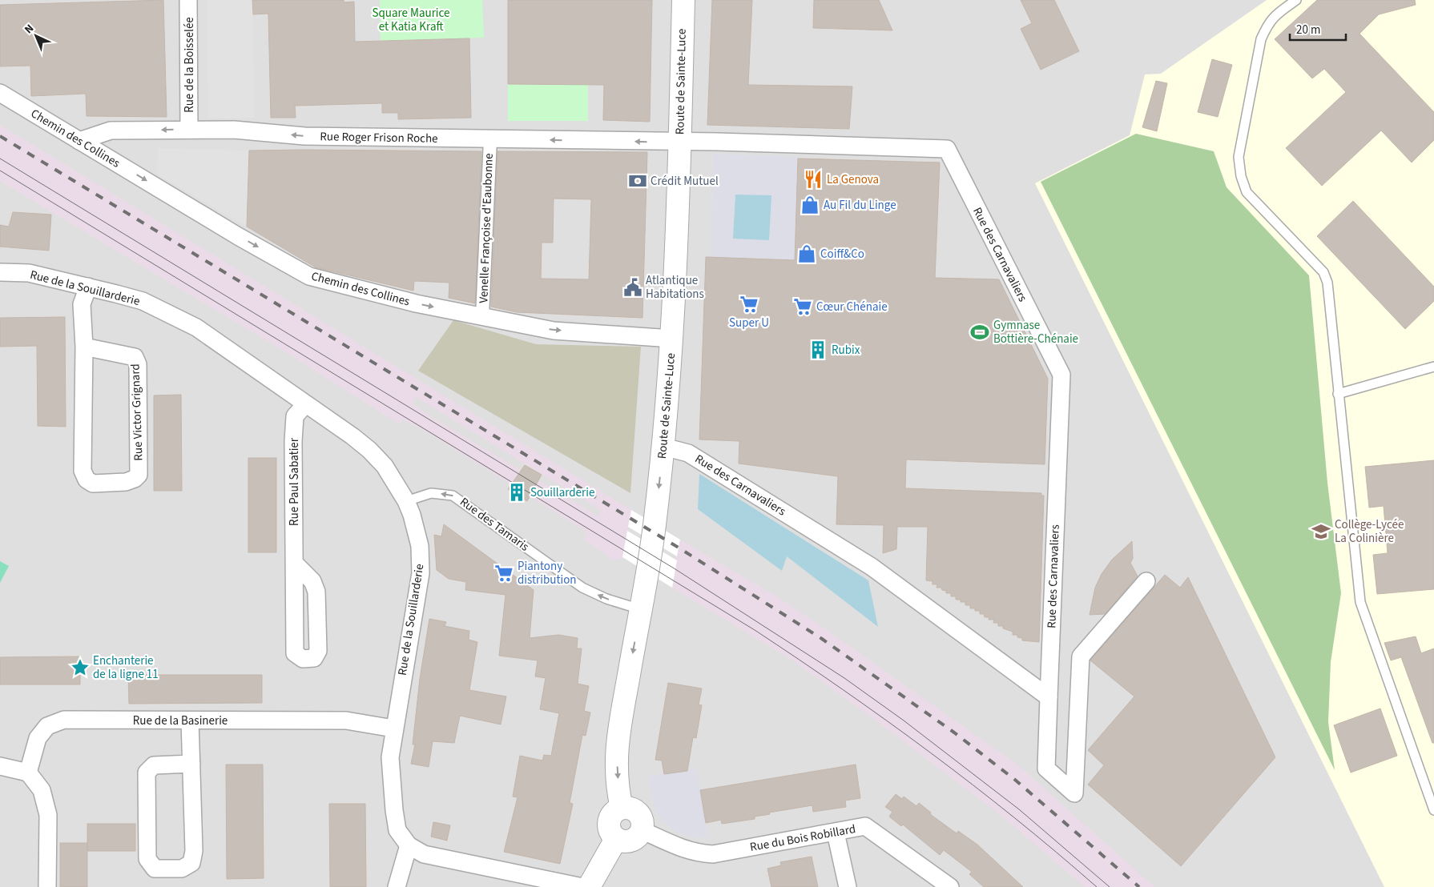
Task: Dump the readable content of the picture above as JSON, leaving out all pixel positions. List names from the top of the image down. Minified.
{"streets":{"street":["Rue de la Boisselée","Route de Sainte-Luce","Rue Roger Frison Roche","Chemin des Collines","Venelle Françoise d'Eaubonne","Rue des Carnavaliers","Rue de la Souillarderie","Rue Victor Grignard","Rue Paul Sabatier","Rue de la Basinerie","Rue du Bois Robillard"],"lane":["Rue des Tamaris"]},"crossings":[["Rue de la Boisselée","Rue Roger Frison Roche"],["Route de Sainte-Luce","Rue Roger Frison Roche"],["Route de Sainte-Luce","Chemin des Collines"],["Route de Sainte-Luce","Rue des Carnavaliers"],["Route de Sainte-Luce","Rue des Tamaris"],["Route de Sainte-Luce","Rue du Bois Robillard"],["Rue Roger Frison Roche","Chemin des Collines"],["Rue Roger Frison Roche","Venelle Françoise d'Eaubonne"],["Rue Roger Frison Roche","Rue des Carnavaliers"],["Chemin des Collines","Venelle Françoise d'Eaubonne"],["Rue de la Souillarderie","Rue Victor Grignard"],["Rue de la Souillarderie","Rue Paul Sabatier"],["Rue de la Souillarderie","Rue des Tamaris"],["Rue de la Souillarderie","Rue de la Basinerie"]],"one_way":["Route de Sainte-Luce","Rue Roger Frison Roche","Chemin des Collines","Rue des Tamaris"],"parks":["Square Maurice et Katia Kraft"],"places":{"restaurant":["La Genova"],"bank":["Crédit Mutuel"],"shop":["Au Fil du Linge","Coiff&Co"],"public building":["Atlantique Habitations"],"supermarket":["Super U","Cœur Chénaie","Piantony distribution"],"sports":["Gymnase Bottière-Chénaie"],"building":["Rubix","Souillarderie"],"school or university":["Collège-Lycée La Colinière"],"place":["Enchanterie de la ligne 11"]},"scale_bar":"20 m","north":"top left"}
